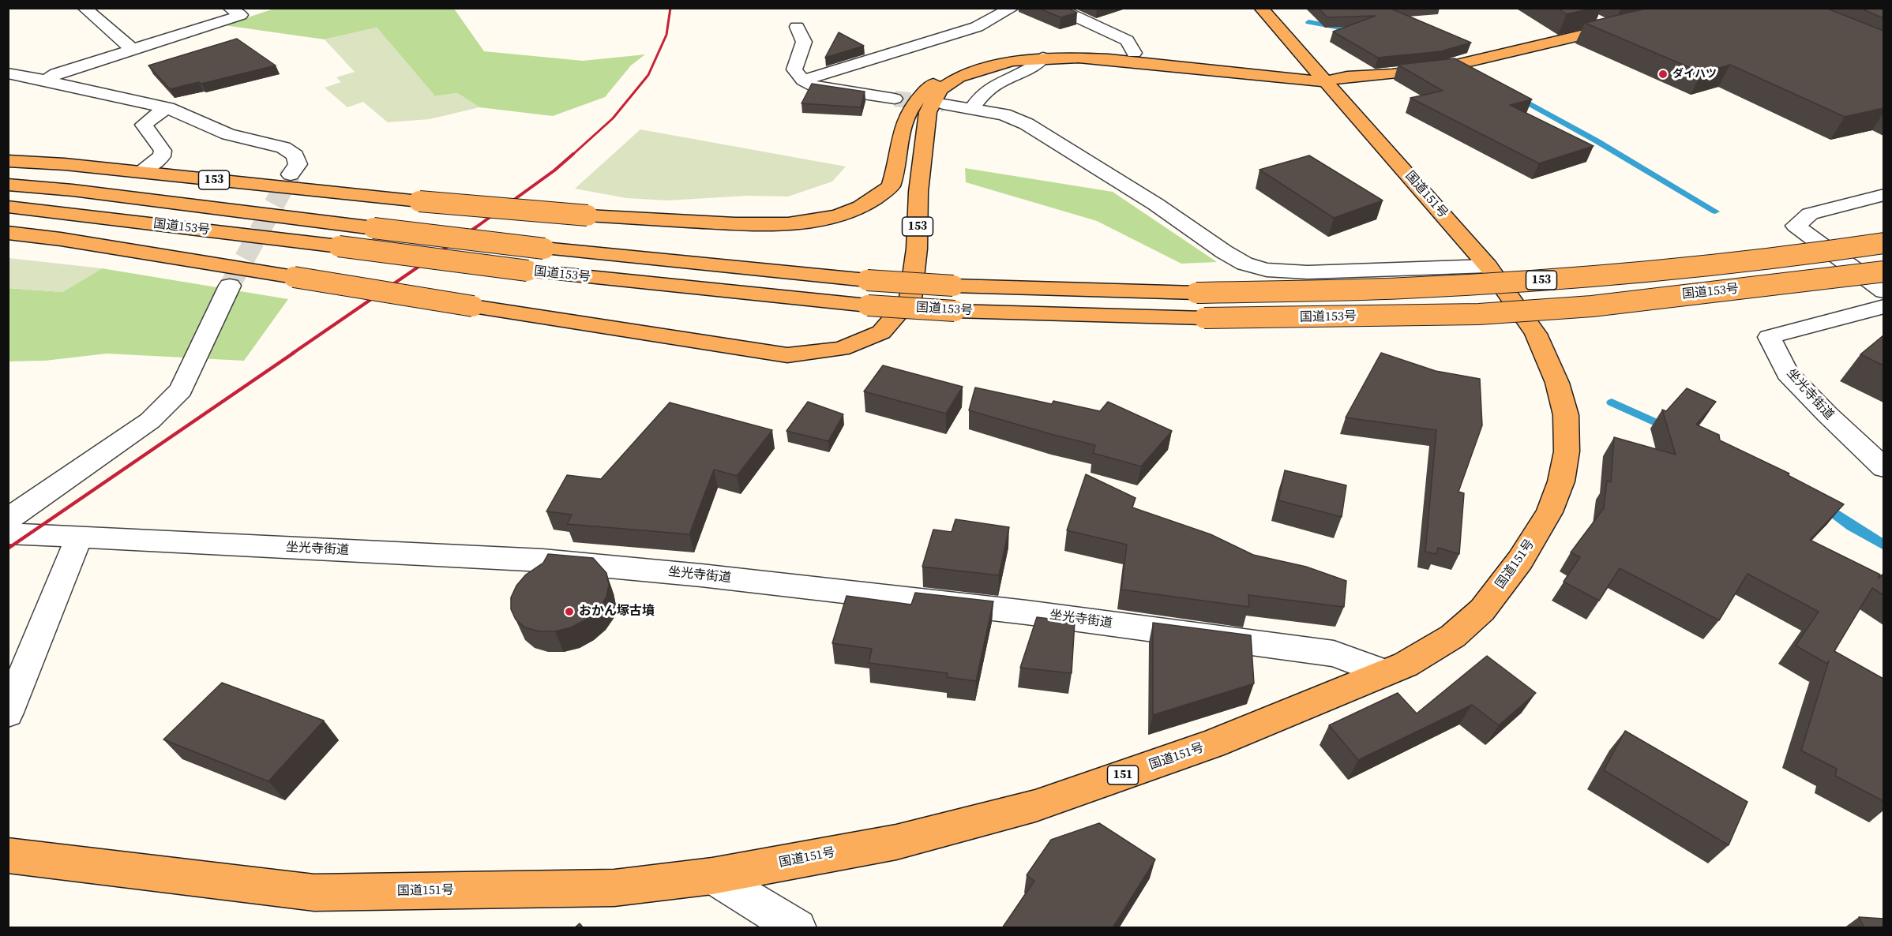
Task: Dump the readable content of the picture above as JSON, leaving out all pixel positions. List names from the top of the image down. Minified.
{"streets":{"highway":["153","国道151号","国道153号","151"],"street":["坐光寺街道"]},"crossings":[["153","国道151号"],["国道151号","坐光寺街道"]],"places":["ダイハツ","おかん塚古墳"]}
